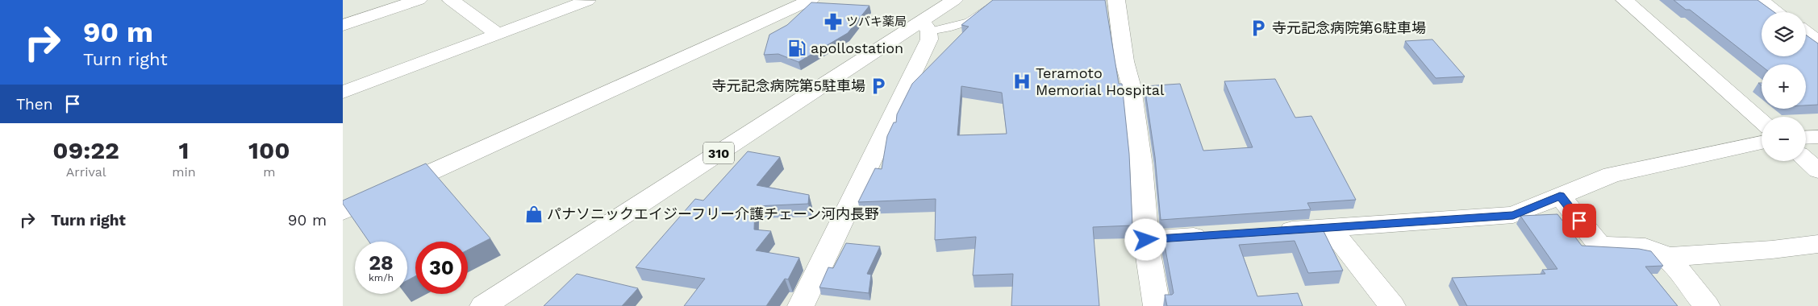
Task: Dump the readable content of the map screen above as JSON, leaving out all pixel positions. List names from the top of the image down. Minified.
{"streets":{"main road":["310"]},"places":{"pharmacy":["ツバキ薬局"],"parking":["寺元記念病院第6駐車場","寺元記念病院第5駐車場"],"fuel station":["apollostation"],"hospital":["Teramoto Memorial Hospital"],"shop":["パナソニックエイジーフリー介護チェーン河内長野"]},"page":{"turn":["90 m","Turn right"],"map_buttons":["+","−"],"then":"Then","eta":["09:22","Arrival","1","min","100","m"],"list":[{"name":"Turn right","value":"90 m"}],"speed":"28 km/h","limit":"30"}}
